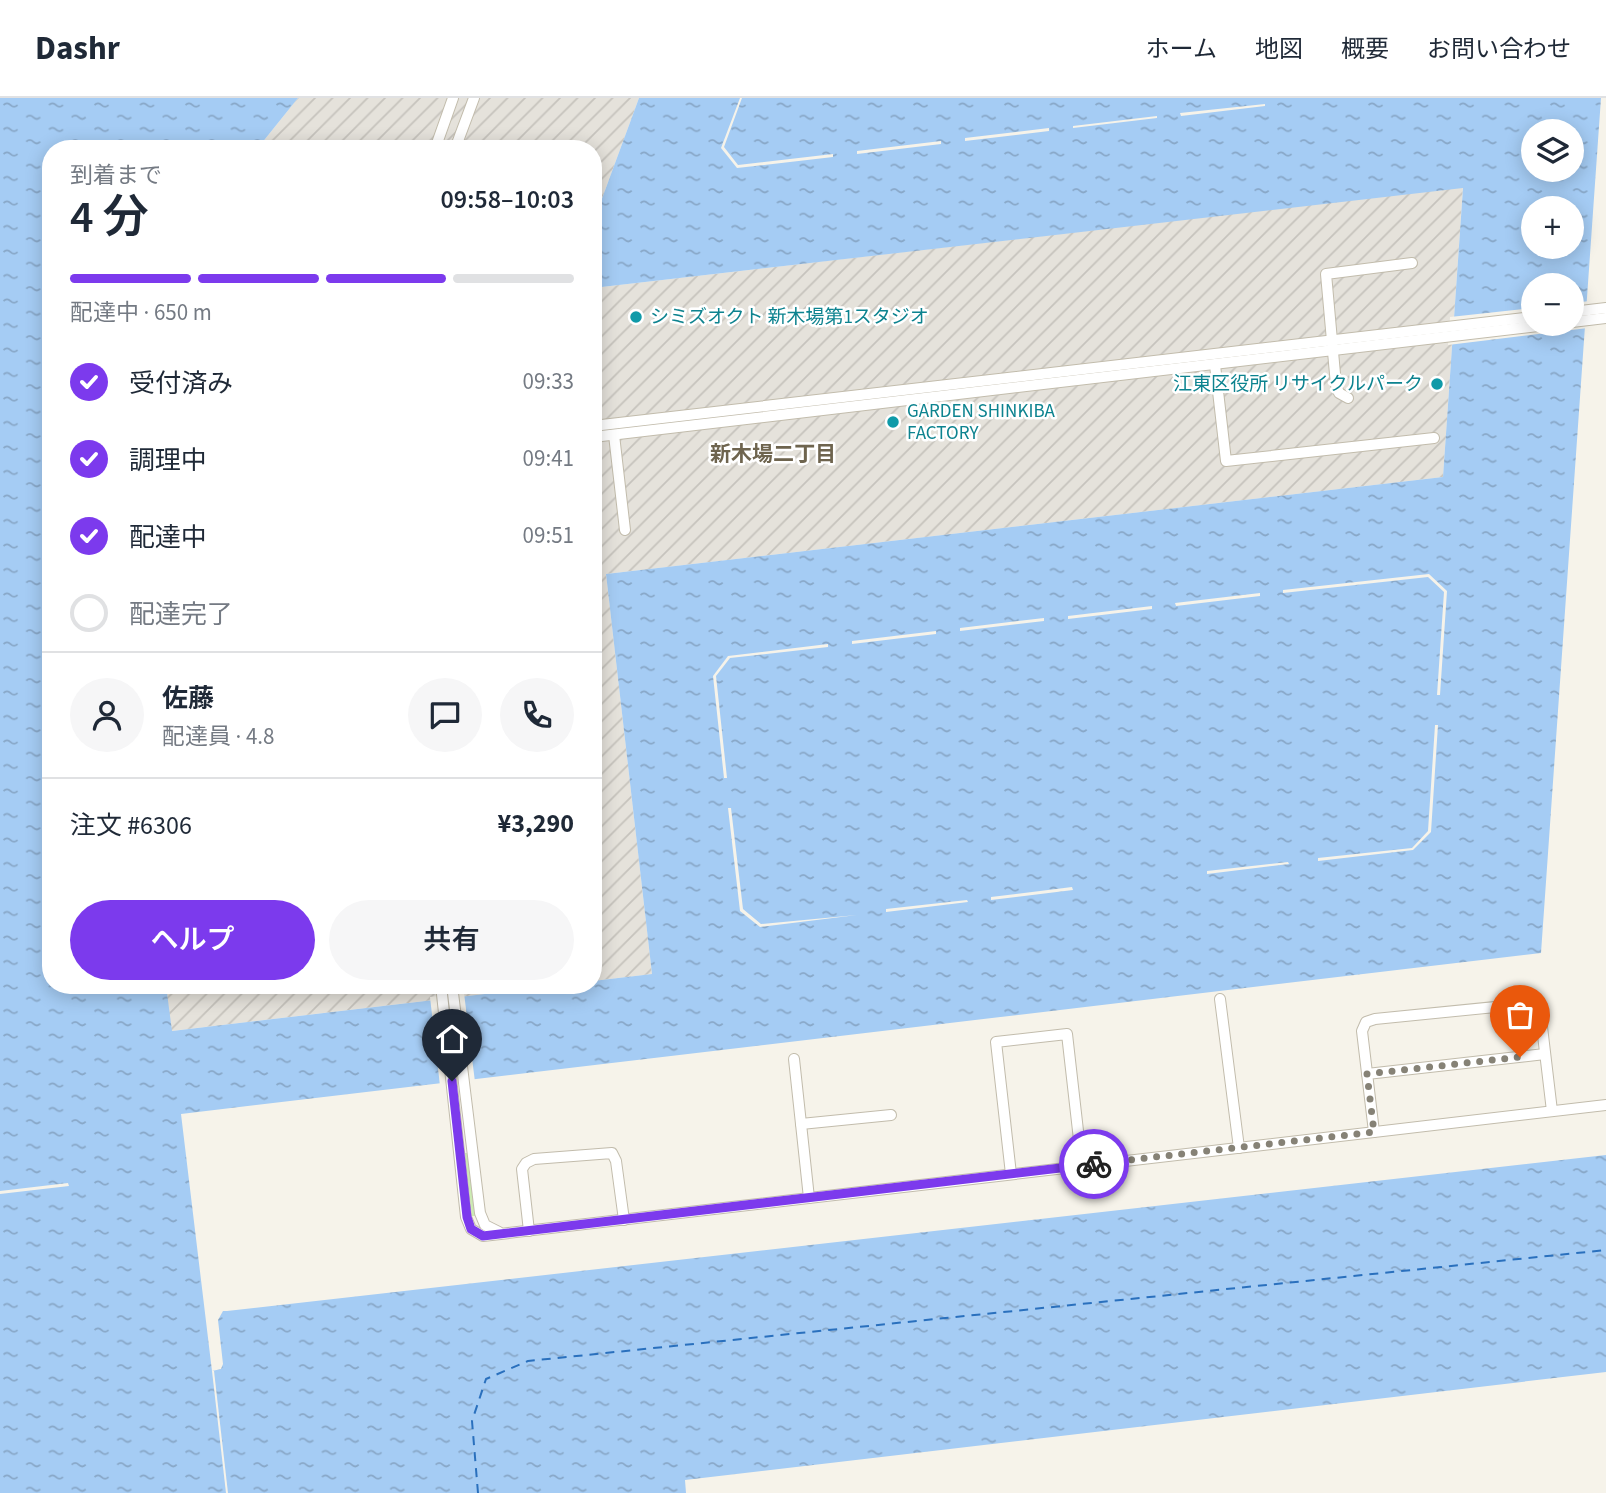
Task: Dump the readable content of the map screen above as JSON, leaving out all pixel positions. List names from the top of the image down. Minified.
{"districts":["新木場二丁目"],"places":["シミズオクト 新木場第1スタジオ","江東区役所 リサイクルパーク","GARDEN SHINKIBA FACTORY"],"page":{"header":"Dashr","nav":["ホーム","地図","概要","お問い合わせ"],"map_buttons":["+","−"],"heading":["4 分","到着まで","09:58–10:03"],"panel":["佐藤","配達員 · 4.8","注文 #6306","¥3,290"],"bar":"配達中 · 650 m","list":[["受付済み","09:33"],["調理中","09:41"],["配達中","09:51"],"配達完了"],"buttons":["ヘルプ","共有"]}}
